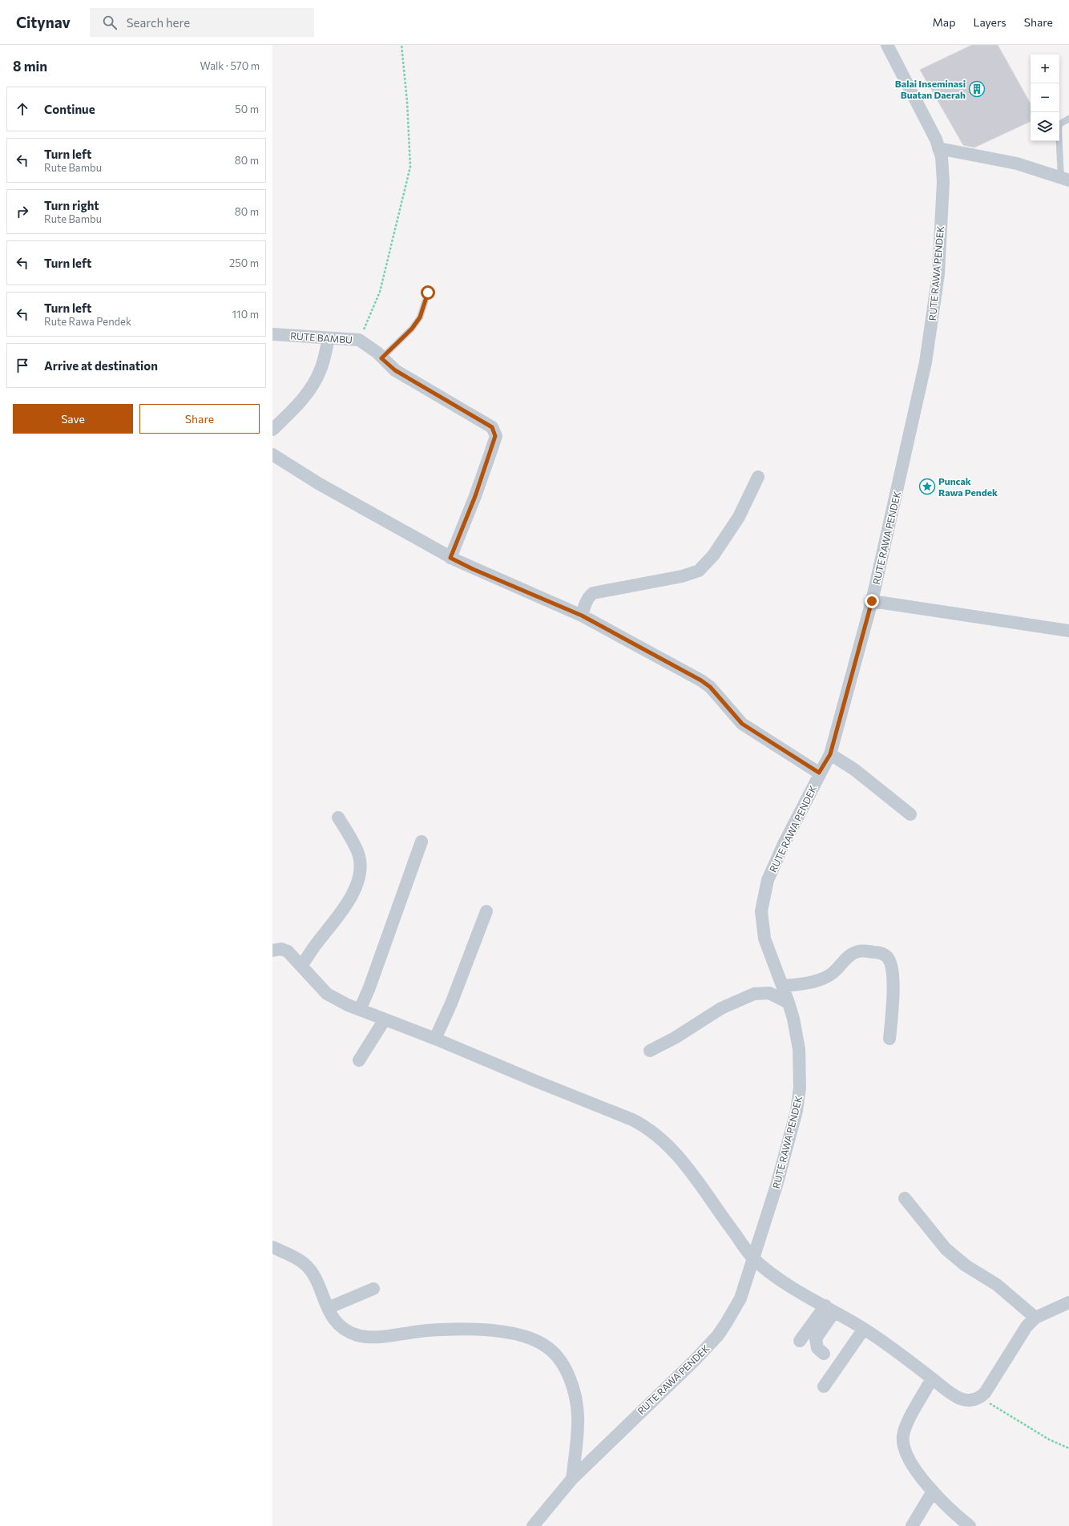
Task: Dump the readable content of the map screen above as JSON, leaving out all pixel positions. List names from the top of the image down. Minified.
{"streets":{"street":["RUTE RAWA PENDEK","RUTE BAMBU"]},"places":{"building":["Balai Inseminasi Buatan Daerah"],"place":["Puncak Rawa Pendek"]},"page":{"header":"Citynav","search":"Search here","nav":["Map","Layers","Share"],"heading":["8 min","Walk · 570 m"],"map_buttons":["+","−"],"list":[["Continue","50 m"],["Turn left","Rute Bambu","80 m"],["Turn right","Rute Bambu","80 m"],["Turn left","250 m"],["Turn left","Rute Rawa Pendek","110 m"],"Arrive at destination"],"buttons":["Save","Share"]}}
